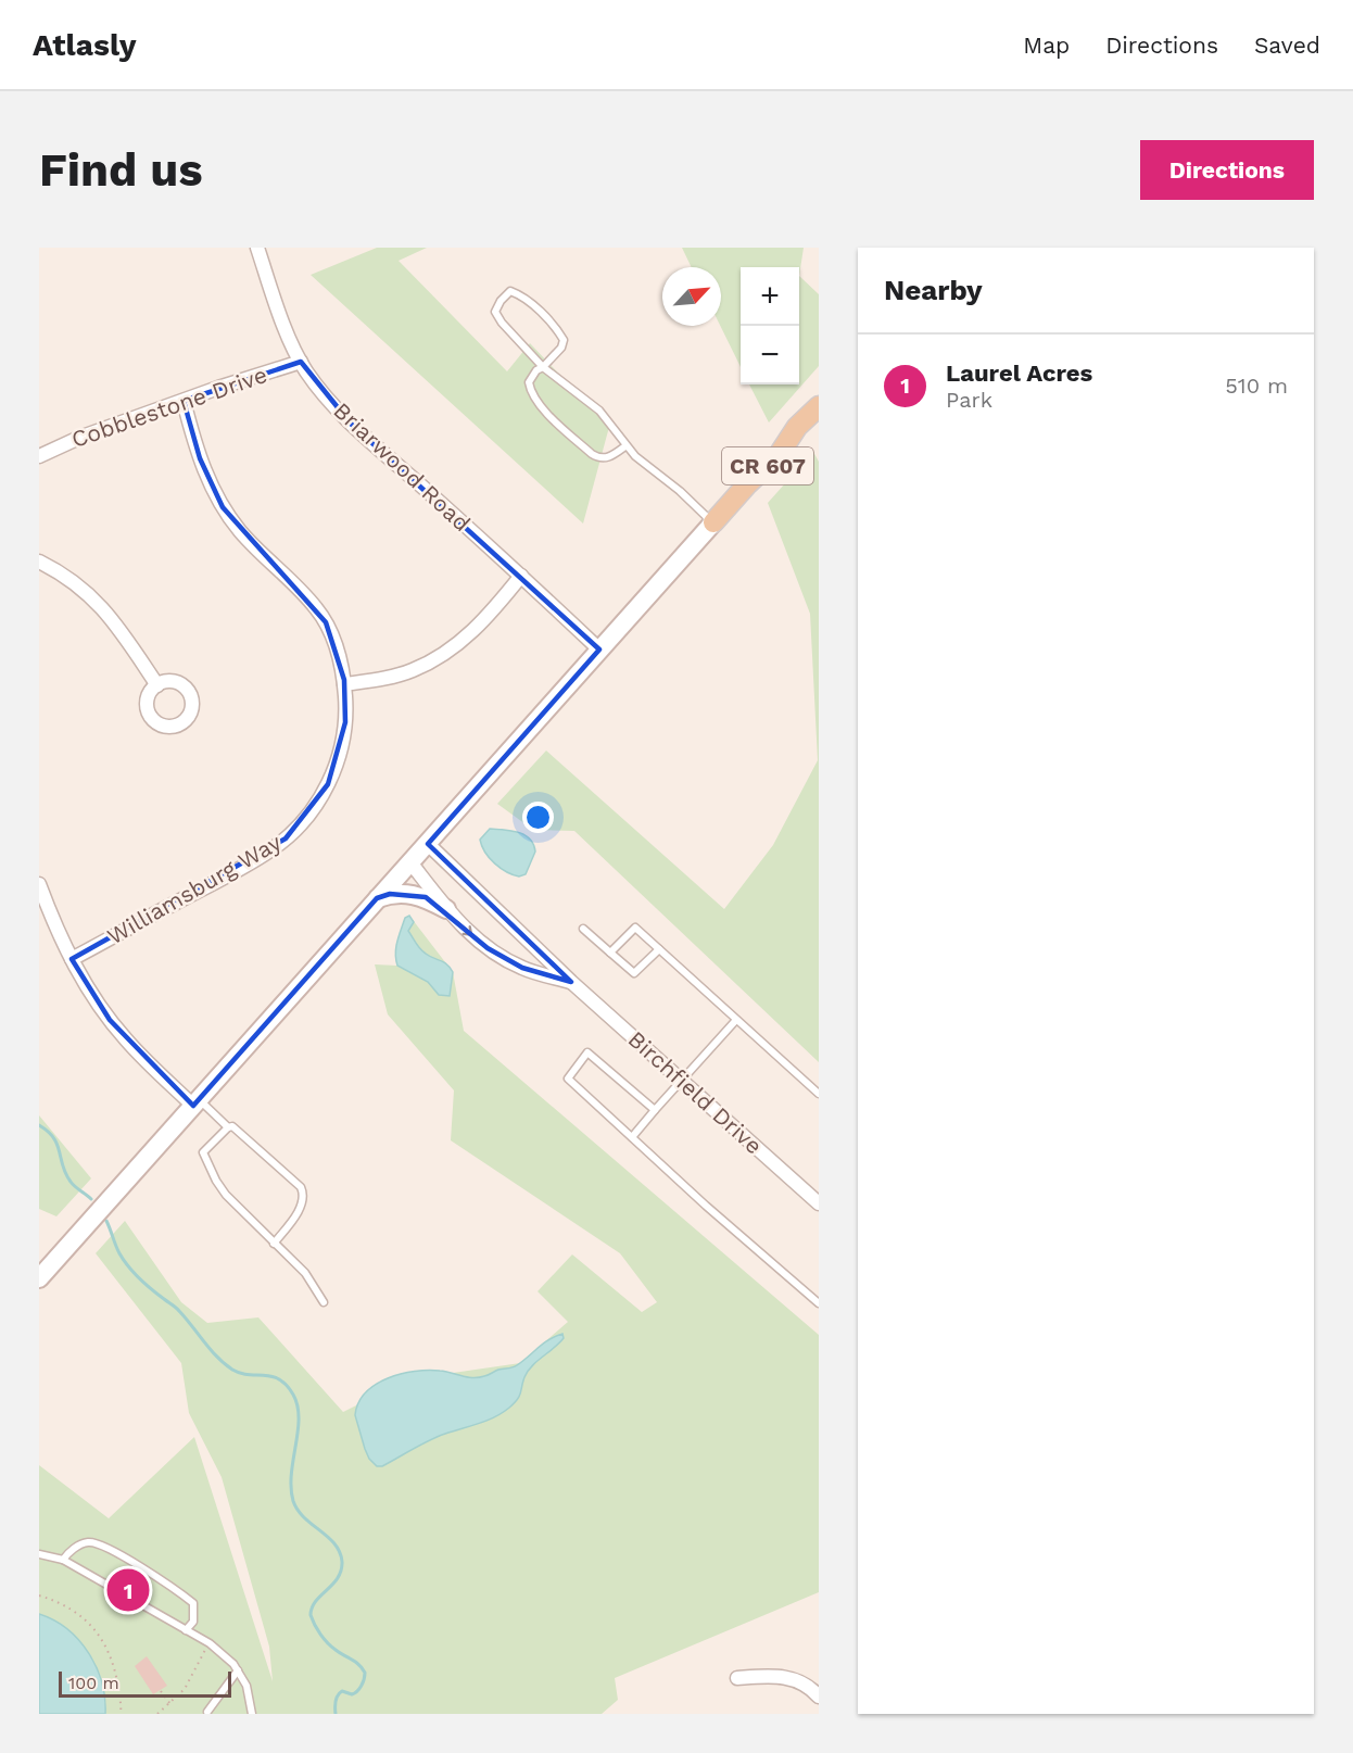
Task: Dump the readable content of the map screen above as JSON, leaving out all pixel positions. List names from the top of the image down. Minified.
{"streets":{"main road":["CR 607"],"street":["Cobblestone Drive","Briarwood Road","Williamsburg Way","Birchfield Drive"]},"crossings":[["Cobblestone Drive","Briarwood Road"],["Cobblestone Drive","Williamsburg Way"]],"scale_bar":"100 m","north":"top right","page":{"header":"Atlasly","nav":["Map","Directions","Saved"],"buttons":"Directions","title":"Find us","heading":"Nearby","map_buttons":["+","−"],"list":[{"mark":"1","name":"Laurel Acres","note":"Park","value":"510 m"}],"pins":"1","scale":"100 m"}}
